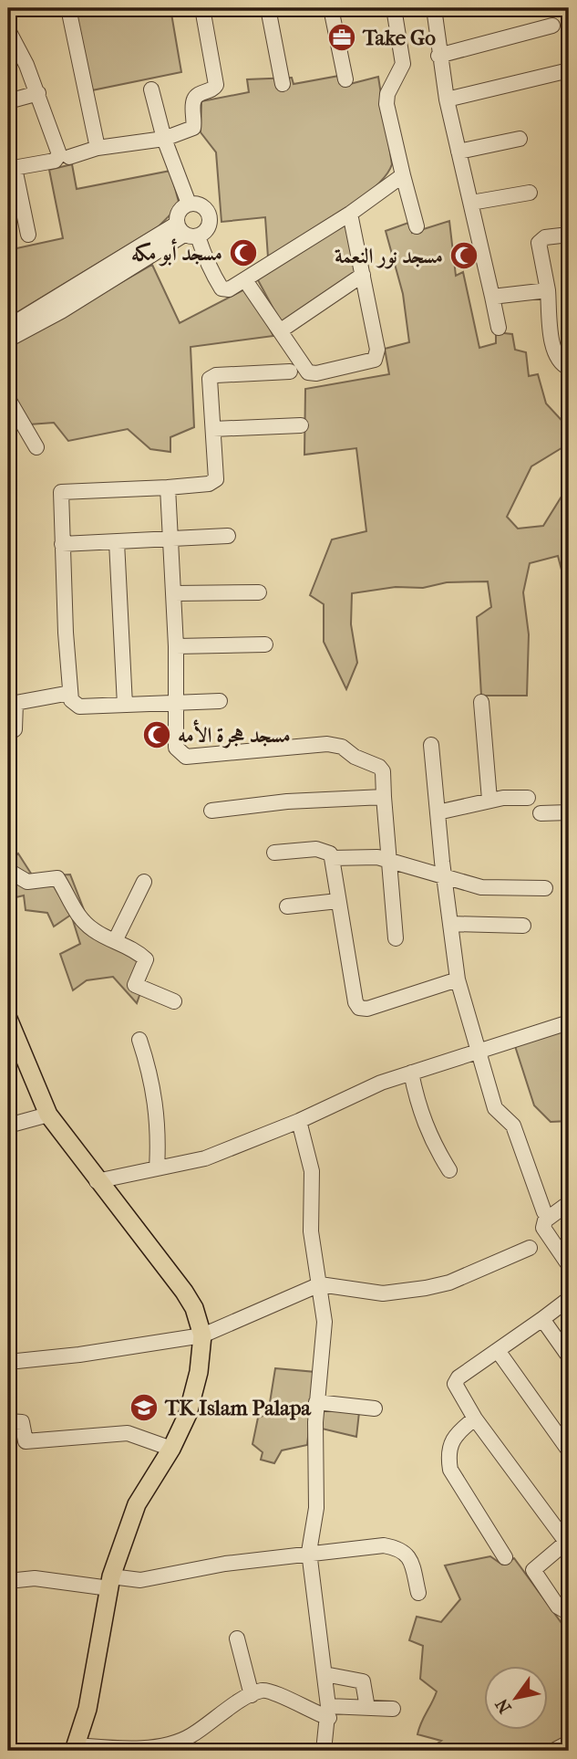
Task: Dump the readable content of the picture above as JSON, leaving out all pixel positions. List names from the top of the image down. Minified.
{"places":{"office":["Take Go"],"mosque":["مسجد أبو مكه","مسجد نور النعمة","مسجد هجرة الأمه"],"school or university":["TK Islam Palapa"]},"north":"bottom left"}
